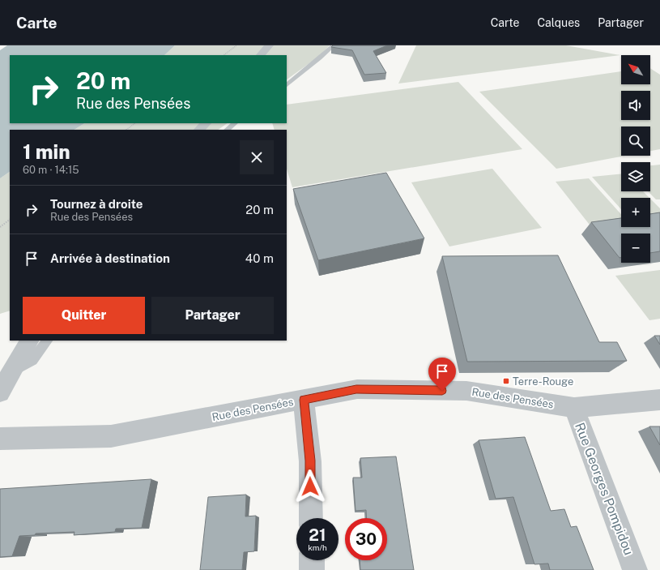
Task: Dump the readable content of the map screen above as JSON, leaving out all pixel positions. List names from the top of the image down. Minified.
{"streets":{"street":["Rue des Pensées","Rue Georges Pompidou"]},"crossings":[["Rue des Pensées","Rue Georges Pompidou"]],"places":{"transit":["Terre-Rouge"]},"north":"top left","page":{"header":"Carte","nav":["Carte","Calques","Partager"],"map_buttons":["+","−"],"turn":["20 m","Rue des Pensées"],"heading":["1 min","60 m · 14:15"],"list":[{"name":"Tournez à droite","note":"Rue des Pensées","value":"20 m"},{"name":"Arrivée à destination","value":"40 m"}],"buttons":["Quitter","Partager"],"speed":"21 km/h","limit":"30"}}
